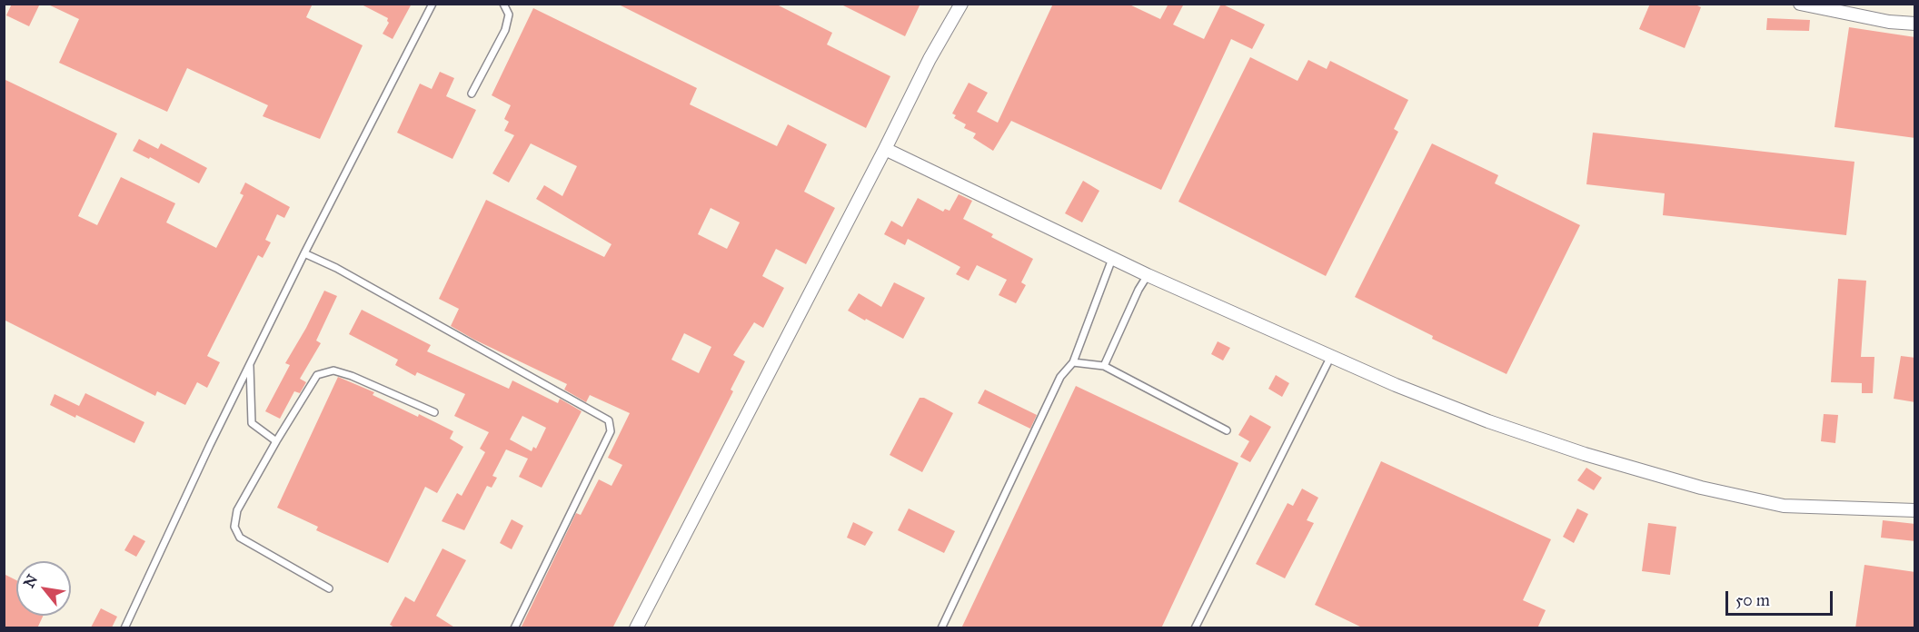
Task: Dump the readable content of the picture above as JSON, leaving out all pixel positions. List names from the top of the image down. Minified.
{"scale_bar":"50 m","north":"top left"}
